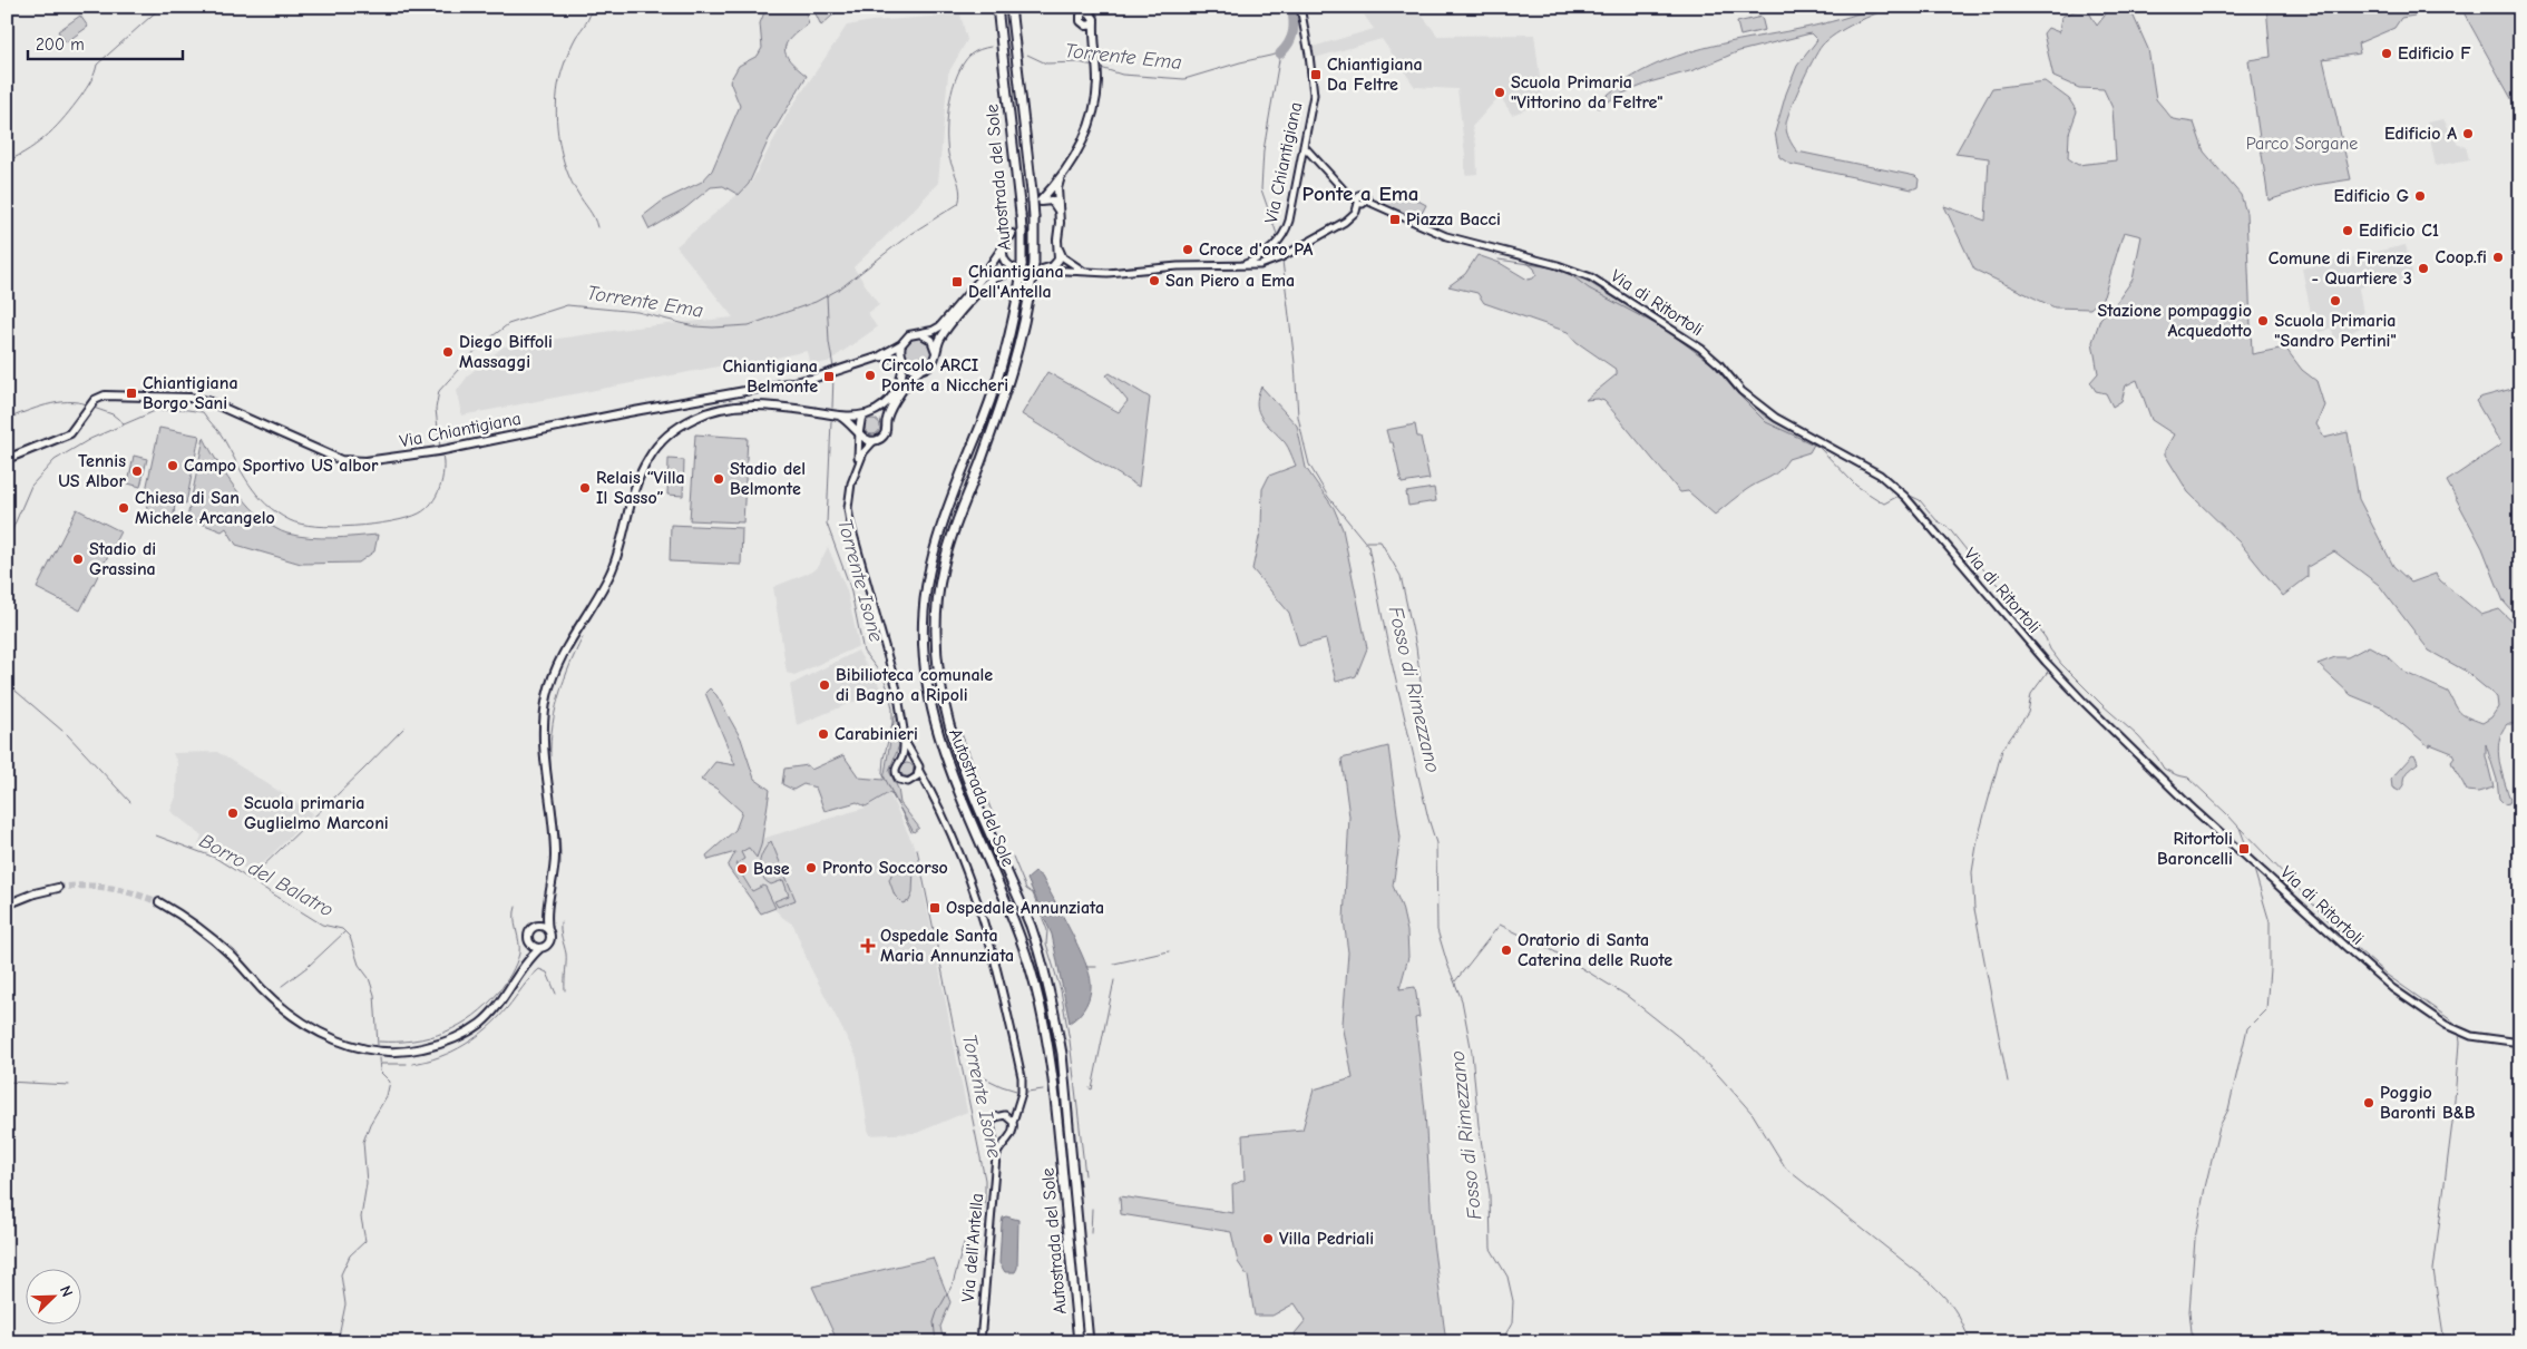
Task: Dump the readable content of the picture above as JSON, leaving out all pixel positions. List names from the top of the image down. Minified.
{"streets":{"highway":["Autostrada del Sole"],"main road":["Via Chiantigiana"],"street":["Via di Ritortoli","Via dell'Antella"]},"crossings":[["Via Chiantigiana","Autostrada del Sole"],["Via Chiantigiana","Via di Ritortoli"]],"districts":["Ponte a Ema"],"water":["Torrente Ema","Torrente Isone","Fosso di Rimezzano","Borro del Balatro"],"parks":["Parco Sorgane"],"places":{"other":["Edificio F","Scuola Primaria \"Vittorino da Feltre\"","Edificio A","Edificio G","Edificio C1","Croce d'oro PA","Coop.fi","Comune di Firenze - Quartiere 3","San Piero a Ema","Scuola Primaria \"Sandro Pertini\"","Stazione pompaggio Acquedotto","Diego Biffoli Massaggi","Circolo ARCI Ponte a Niccheri","Campo Sportivo US albor","Tennis US Albor","Stadio del Belmonte","Relais “Villa Il Sasso”","Chiesa di San Michele Arcangelo","Stadio di Grassina","Bibilioteca comunale di Bagno a Ripoli","Carabinieri","Scuola primaria Guglielmo Marconi","Pronto Soccorso","Base","Oratorio di Santa Caterina delle Ruote","Poggio Baronti B&B","Villa Pedriali"],"transit":["Chiantigiana Da Feltre","Piazza Bacci","Chiantigiana Dell'Antella","Chiantigiana Belmonte","Chiantigiana Borgo Sani","Ritortoli Baroncelli","Ospedale Annunziata"],"health":["Ospedale Santa Maria Annunziata"]},"scale_bar":"200 m","north":"top right"}
